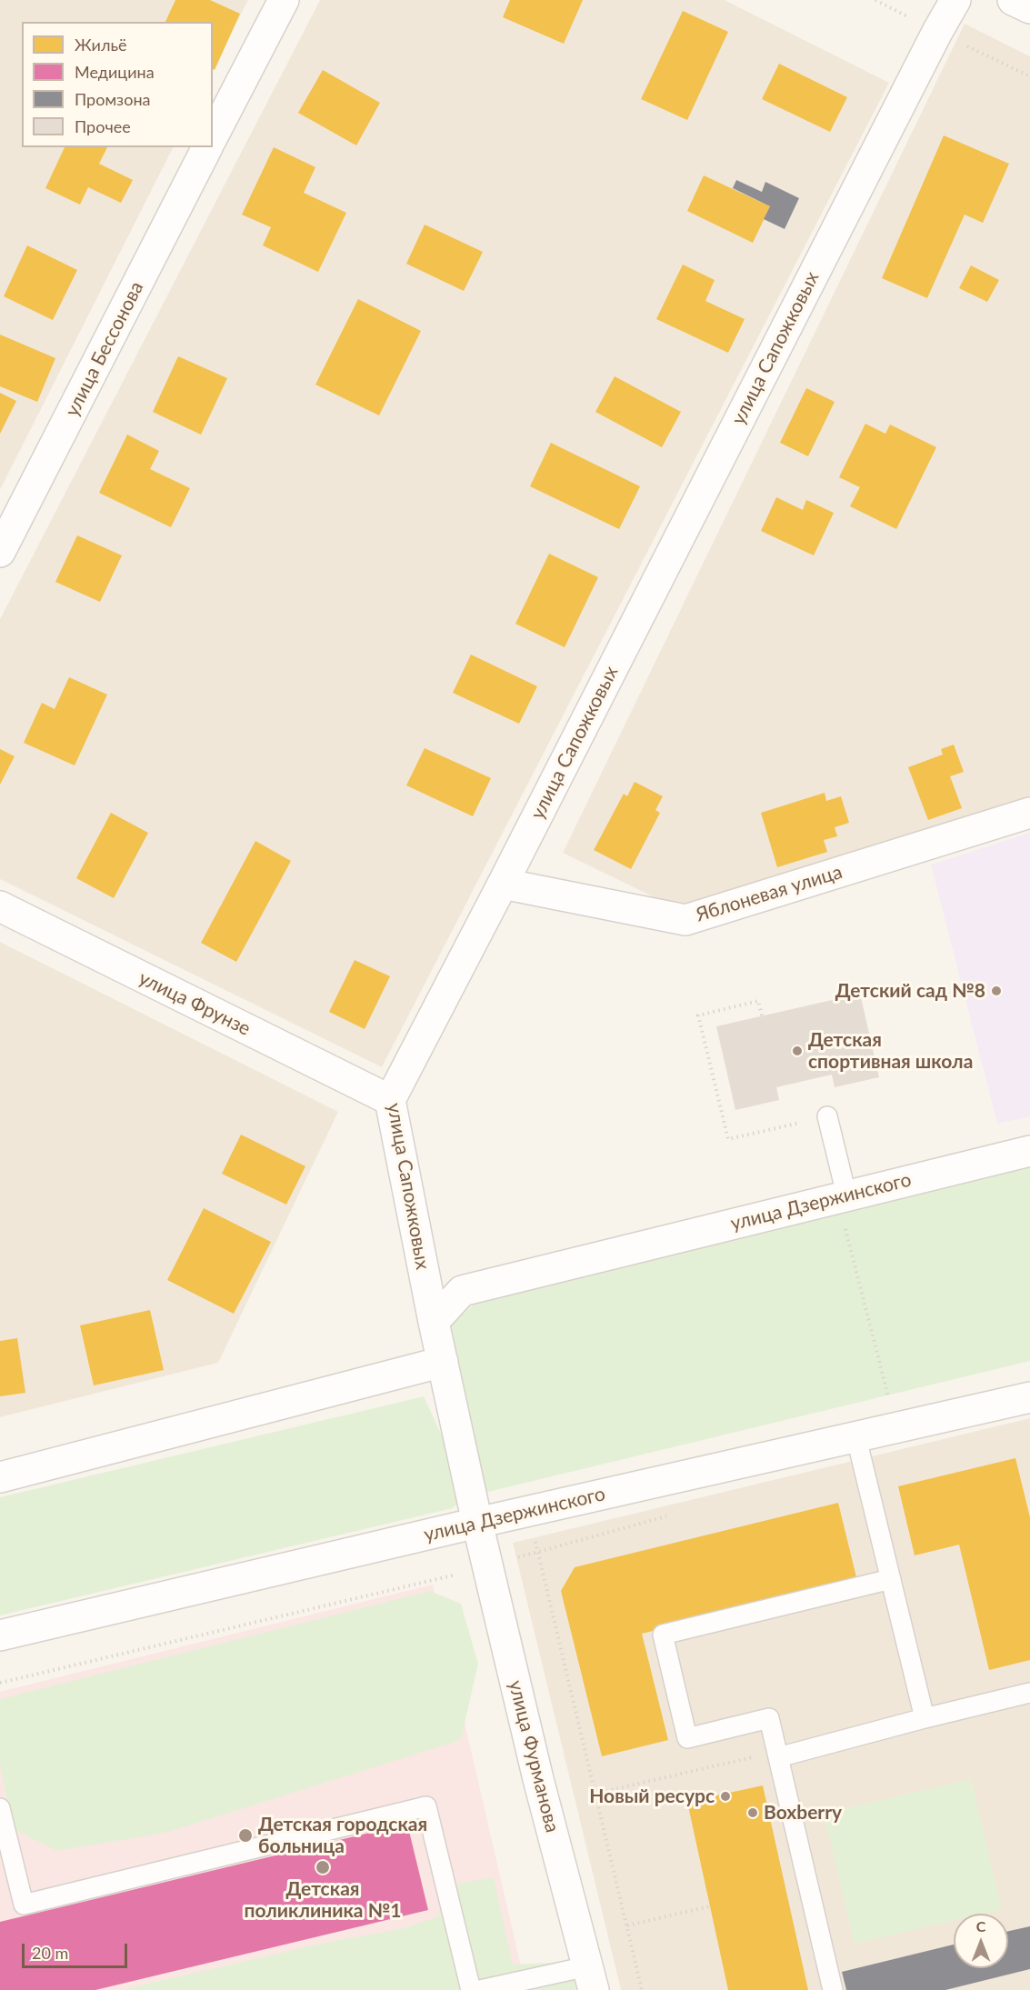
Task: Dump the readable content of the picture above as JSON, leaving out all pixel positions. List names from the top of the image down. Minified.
{"streets":{"street":["улица Сапожковых","улица Бессонова","Яблоневая улица","улица Фрунзе","улица Дзержинского","улица Фурманова"]},"crossings":[["улица Сапожковых","Яблоневая улица"],["улица Сапожковых","улица Фрунзе"],["улица Сапожковых","улица Дзержинского"],["улица Сапожковых","улица Фурманова"],["улица Дзержинского","улица Фурманова"]],"places":["Детский сад №8","Детская спортивная школа","Новый ресурс","Boxberry","Детская городская больница","Детская поликлиника №1"],"legend":["Жильё","Медицина","Промзона","Прочее"],"scale_bar":"20 m","north":"top"}
